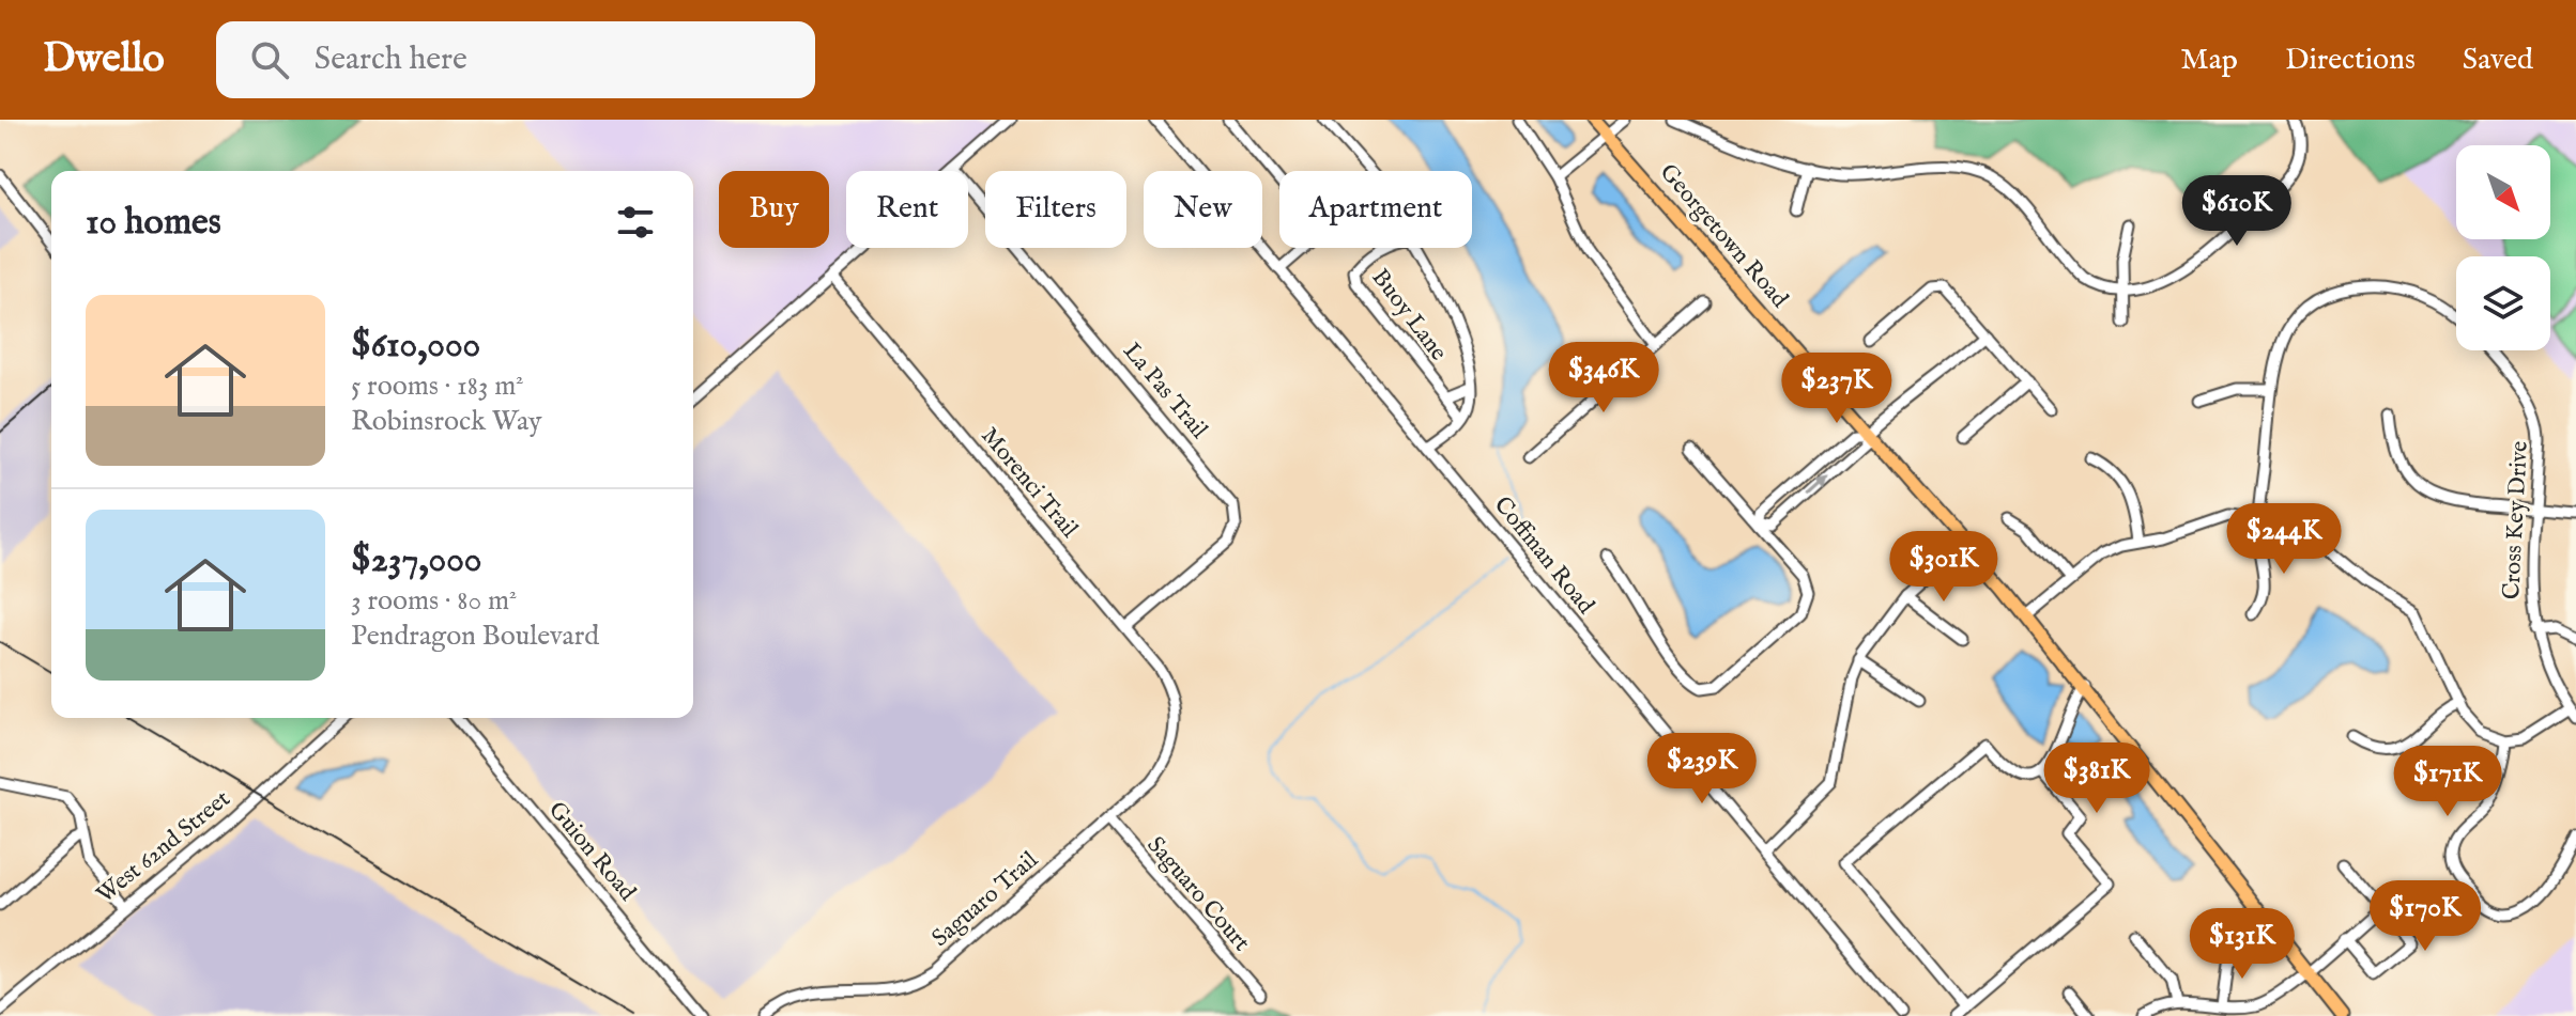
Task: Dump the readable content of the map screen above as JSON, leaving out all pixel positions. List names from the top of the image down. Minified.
{"streets":{"main road":["Georgetown Road"],"street":["Buoy Lane","La Pas Trail","Morenci Trail","Cross Key Drive","Coffman Road","West 62nd Street","Guion Road","Saguaro Court","Saguaro Trail"]},"crossings":[["La Pas Trail","Morenci Trail"],["Morenci Trail","Saguaro Trail"],["Saguaro Court","Saguaro Trail"]],"north":"bottom right","page":{"header":"Dwello","search":"Search here","nav":["Map","Directions","Saved"],"chip":["Buy","Rent","Filters","New","Apartment"],"heading":"10 homes","price":["$610K","$346K","$237K","$244K","$301K","$239K","$381K","$171K","$170K","$131K"],"list":[{"name":"$610,000","note":"5 rooms · 183 m² · Robinsrock Way"},{"name":"$237,000","note":"3 rooms · 80 m² · Pendragon Boulevard"}]}}
